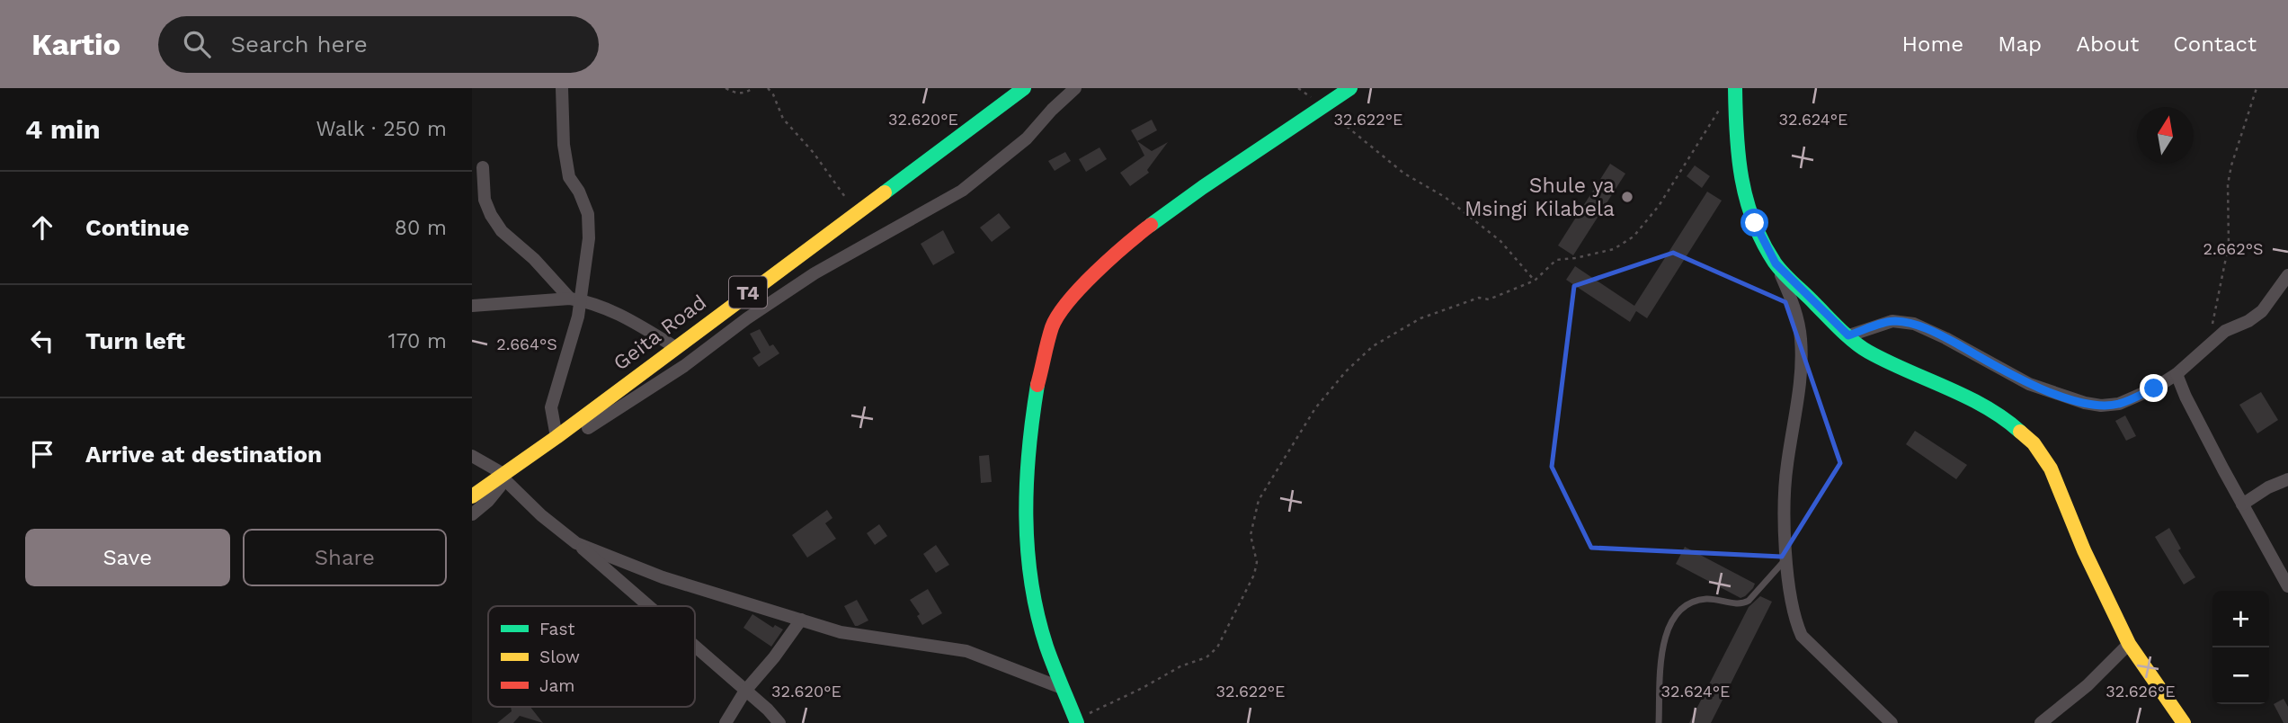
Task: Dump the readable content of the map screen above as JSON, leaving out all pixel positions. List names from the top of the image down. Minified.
{"streets":{"main road":["T4","Geita Road"]},"places":["Shule ya Msingi Kilabela"],"legend":["Fast","Slow","Jam"],"north":"top","page":{"header":"Kartio","search":"Search here","nav":["Home","Map","About","Contact"],"heading":["4 min","Walk · 250 m"],"list":[["Continue","80 m"],["Turn left","170 m"],"Arrive at destination"],"buttons":["Save","Share"],"map_buttons":["+","−"]},"coordinates":["32.620°E","32.622°E","32.624°E","2.662°S","2.664°S","32.626°E"]}
